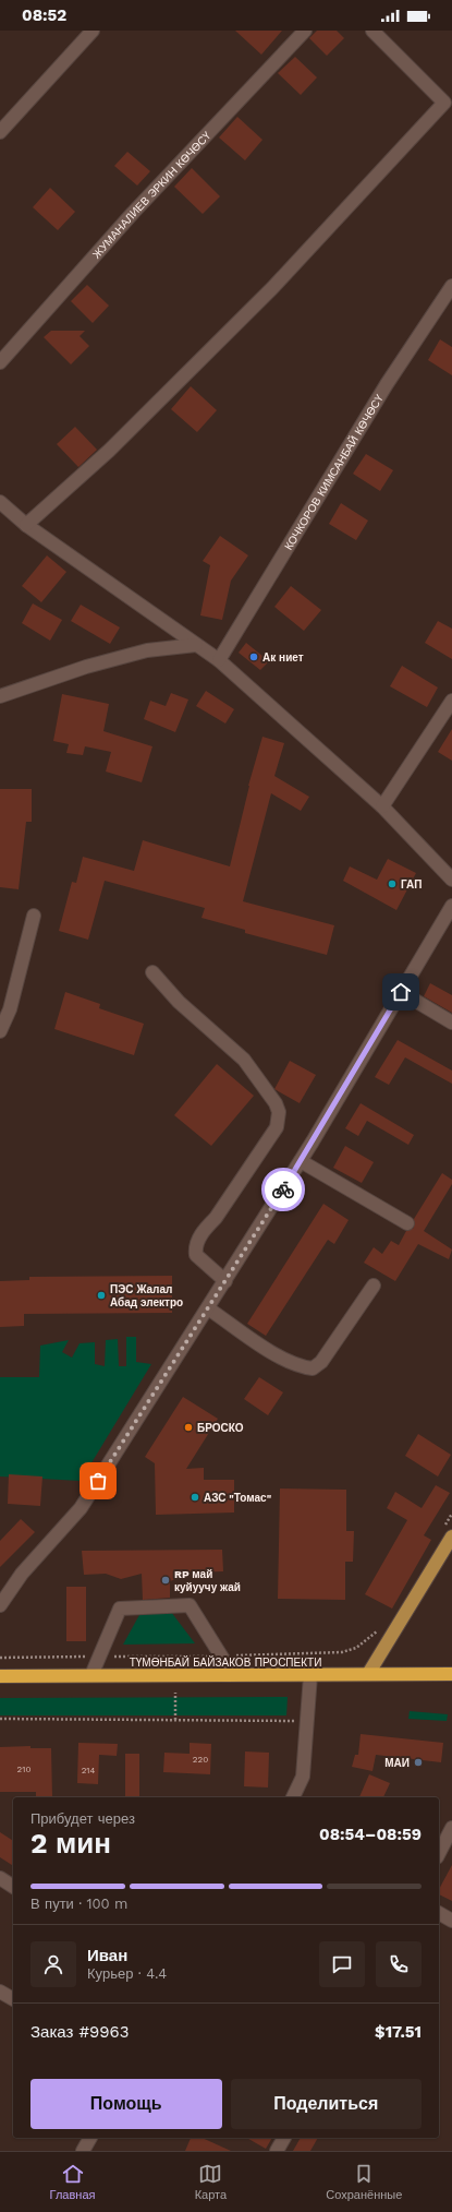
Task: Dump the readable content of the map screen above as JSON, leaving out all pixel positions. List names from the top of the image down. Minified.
{"streets":{"highway":["ТҮМӨНБАЙ БАЙЗАКОВ ПРОСПЕКТИ"],"street":["ЖУМАНАЛИЕВ ЭРКИН КӨЧӨСҮ","КОЧКОРОВ КИМСАНБАЙ КӨЧӨСҮ"]},"places":["Ак ниет","ГАП","ПЭС Жалал Абад электро","БРОСКО","АЗС \"Томас\"","RP май куйуучу жай","МАИ"],"house_numbers":["220","210","214"],"page":{"status":"08:52","heading":["2 мин","Прибудет через","08:54–08:59"],"panel":["Иван","Курьер · 4.4","Заказ #9963","$17.51"],"bar":"В пути · 100 m","buttons":["Помощь","Поделиться"],"tabs":["Главная","Карта","Сохранённые"]}}
